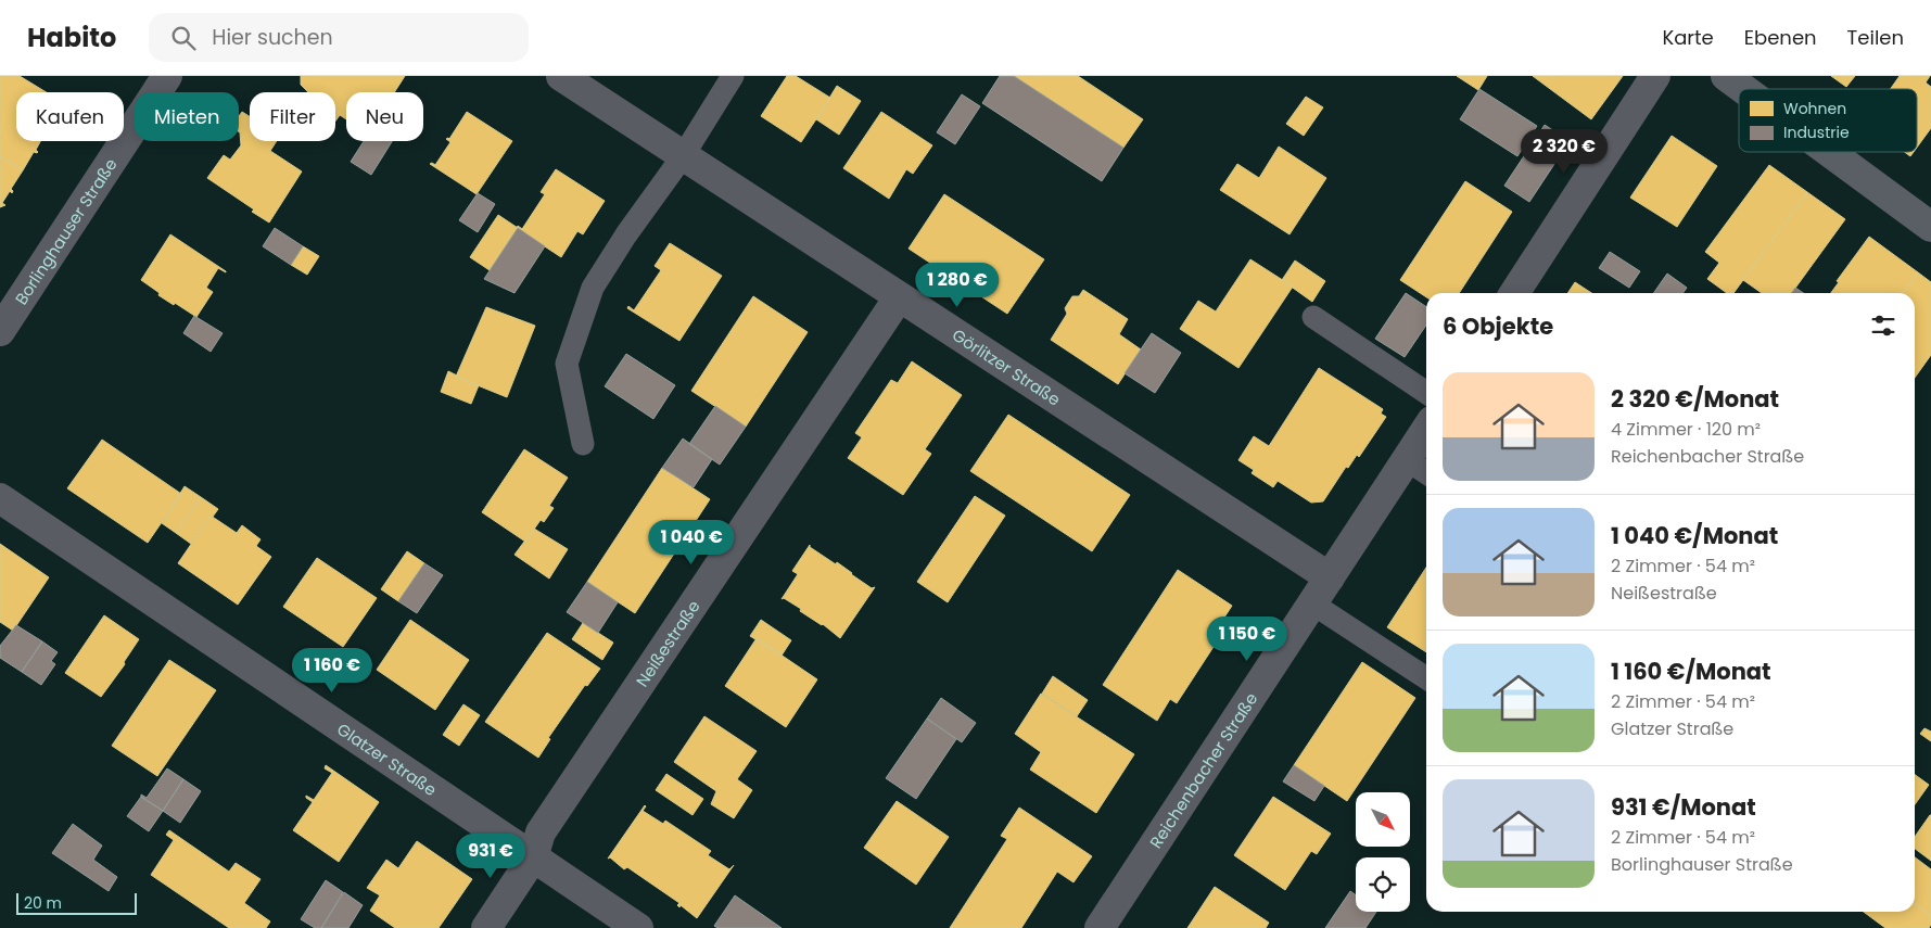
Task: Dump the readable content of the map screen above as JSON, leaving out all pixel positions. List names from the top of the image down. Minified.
{"streets":{"street":["Borlinghauser Straße","Görlitzer Straße","Neißestraße","Glatzer Straße","Reichenbacher Straße"]},"crossings":[["Görlitzer Straße","Neißestraße"],["Görlitzer Straße","Reichenbacher Straße"],["Neißestraße","Glatzer Straße"]],"legend":["Wohnen","Industrie"],"scale_bar":"20 m","north":"bottom right","page":{"header":"Habito","search":"Hier suchen","nav":["Karte","Ebenen","Teilen"],"chip":["Kaufen","Mieten","Filter","Neu"],"price":["2 320 €","1 280 €","1 040 €","1 150 €","1 160 €","931 €"],"heading":"6 Objekte","list":[{"name":"2 320 €/Monat","note":"4 Zimmer · 120 m² · Reichenbacher Straße"},{"name":"1 040 €/Monat","note":"2 Zimmer · 54 m² · Neißestraße"},{"name":"1 160 €/Monat","note":"2 Zimmer · 54 m² · Glatzer Straße"},{"name":"931 €/Monat","note":"2 Zimmer · 54 m² · Borlinghauser Straße"}],"scale":"20 m"}}
